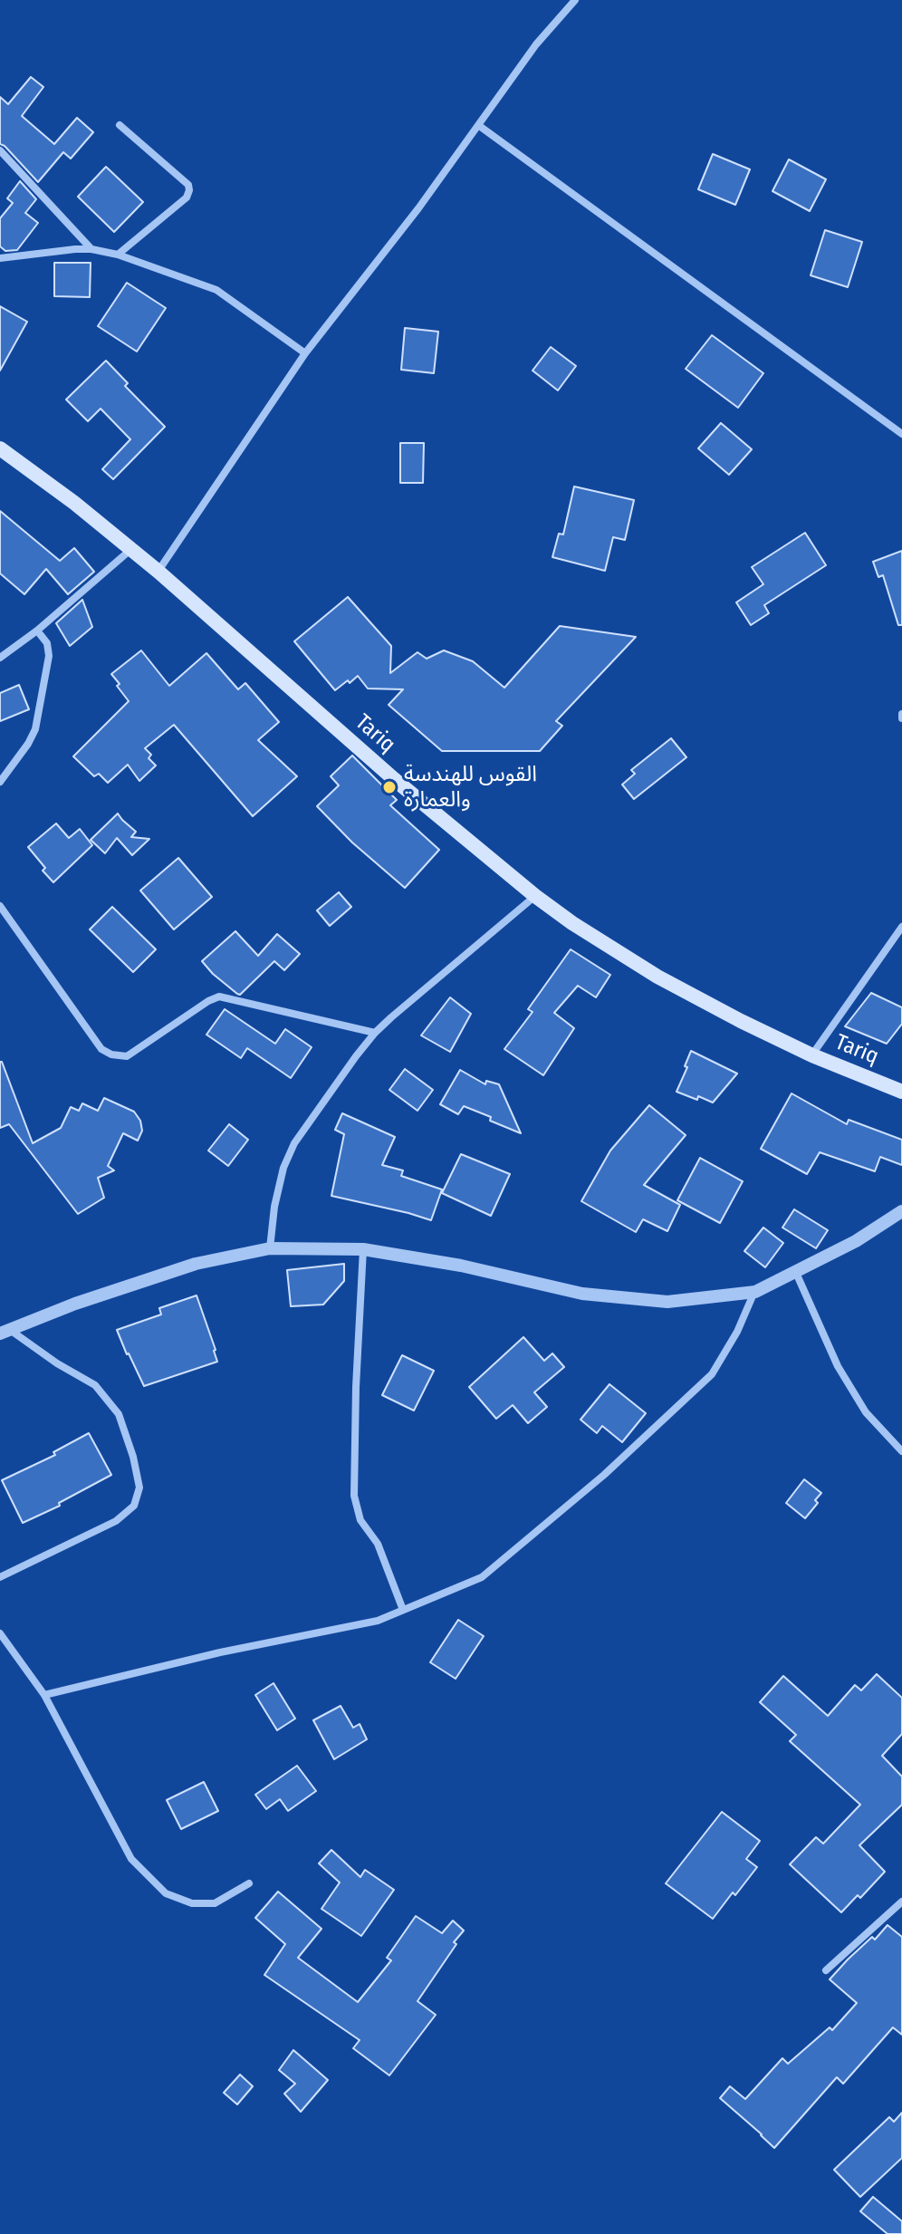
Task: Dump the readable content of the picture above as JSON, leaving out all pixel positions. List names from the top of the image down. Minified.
{"streets":{"main road":["Tariq"]},"places":["القوس للهندسة والعمارة"]}
